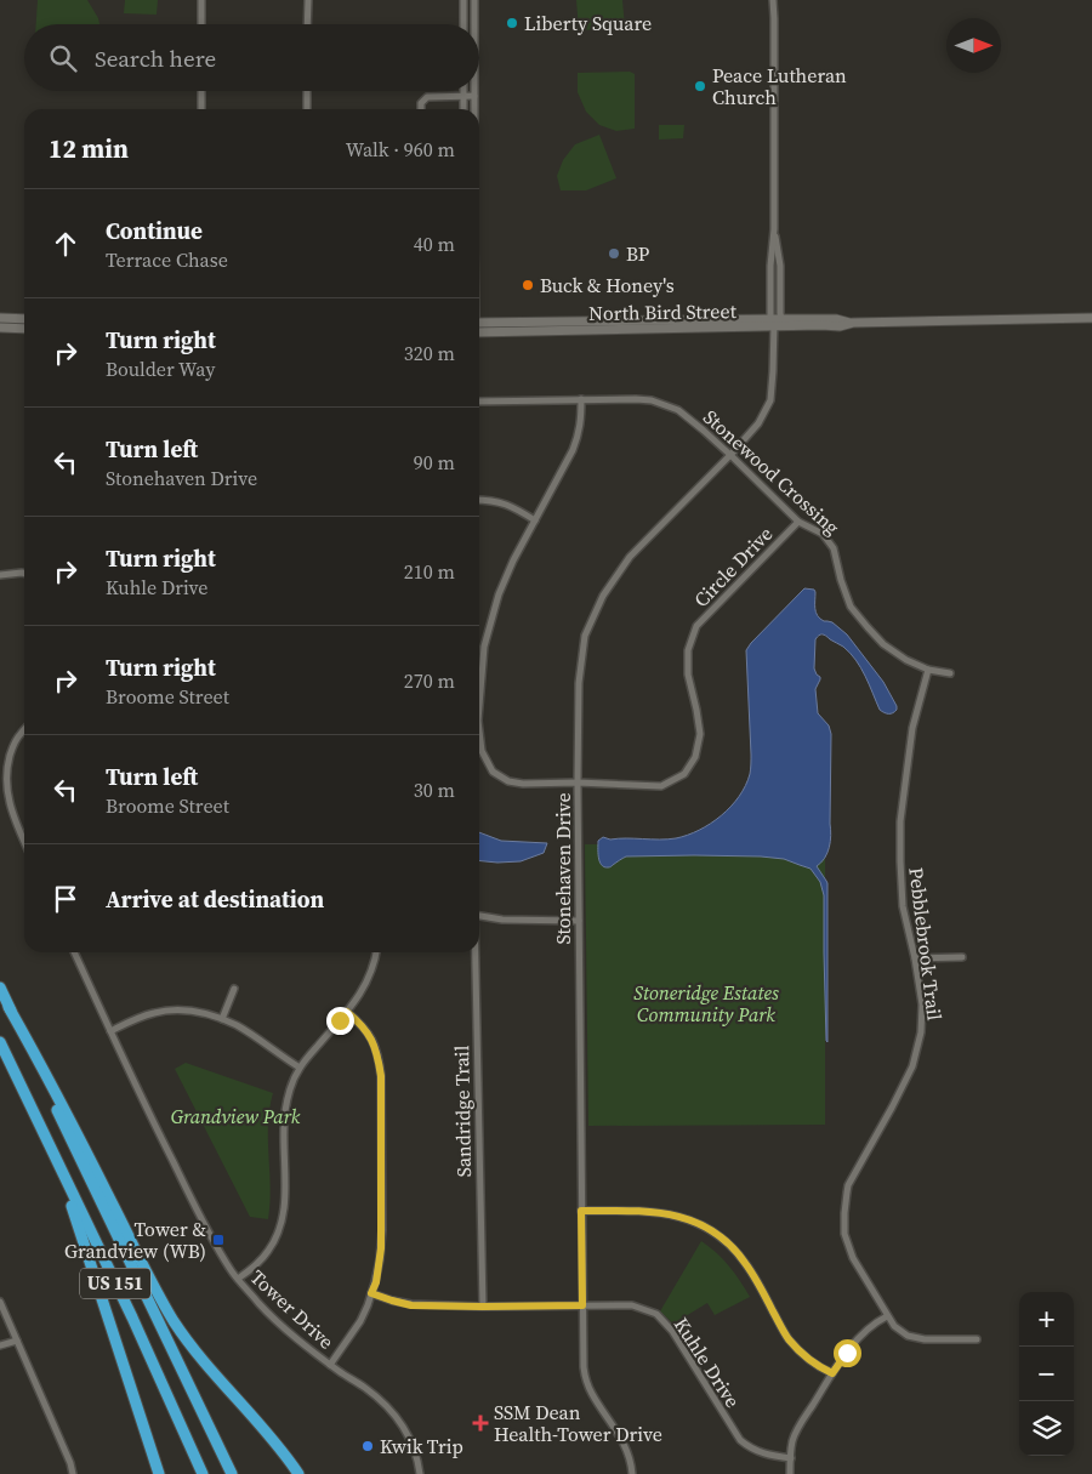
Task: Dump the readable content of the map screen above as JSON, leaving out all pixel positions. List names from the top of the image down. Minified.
{"streets":{"highway":["US 151"],"street":["North Bird Street","Stonewood Crossing","Circle Drive","Stonehaven Drive","Pebblebrook Trail","Sandridge Trail","Tower Drive","Kuhle Drive"]},"crossings":[["North Bird Street","Stonehaven Drive"],["Stonewood Crossing","Circle Drive"],["Stonewood Crossing","Stonehaven Drive"],["Stonewood Crossing","Pebblebrook Trail"],["Circle Drive","Stonehaven Drive"],["Stonehaven Drive","Kuhle Drive"],["Sandridge Trail","Kuhle Drive"]],"parks":["Stoneridge Estates Community Park","Grandview Park"],"places":{"other":["Liberty Square","Peace Lutheran Church","BP","Buck & Honey's","Kwik Trip"],"transit":["Tower & Grandview (WB)"],"health":["SSM Dean Health-Tower Drive"]},"north":"right","page":{"search":"Search here","heading":["12 min","Walk · 960 m"],"list":[["Continue","Terrace Chase","40 m"],["Turn right","Boulder Way","320 m"],["Turn left","Stonehaven Drive","90 m"],["Turn right","Kuhle Drive","210 m"],["Turn right","Broome Street","270 m"],["Turn left","Broome Street","30 m"],"Arrive at destination"],"map_buttons":["+","−"]}}
